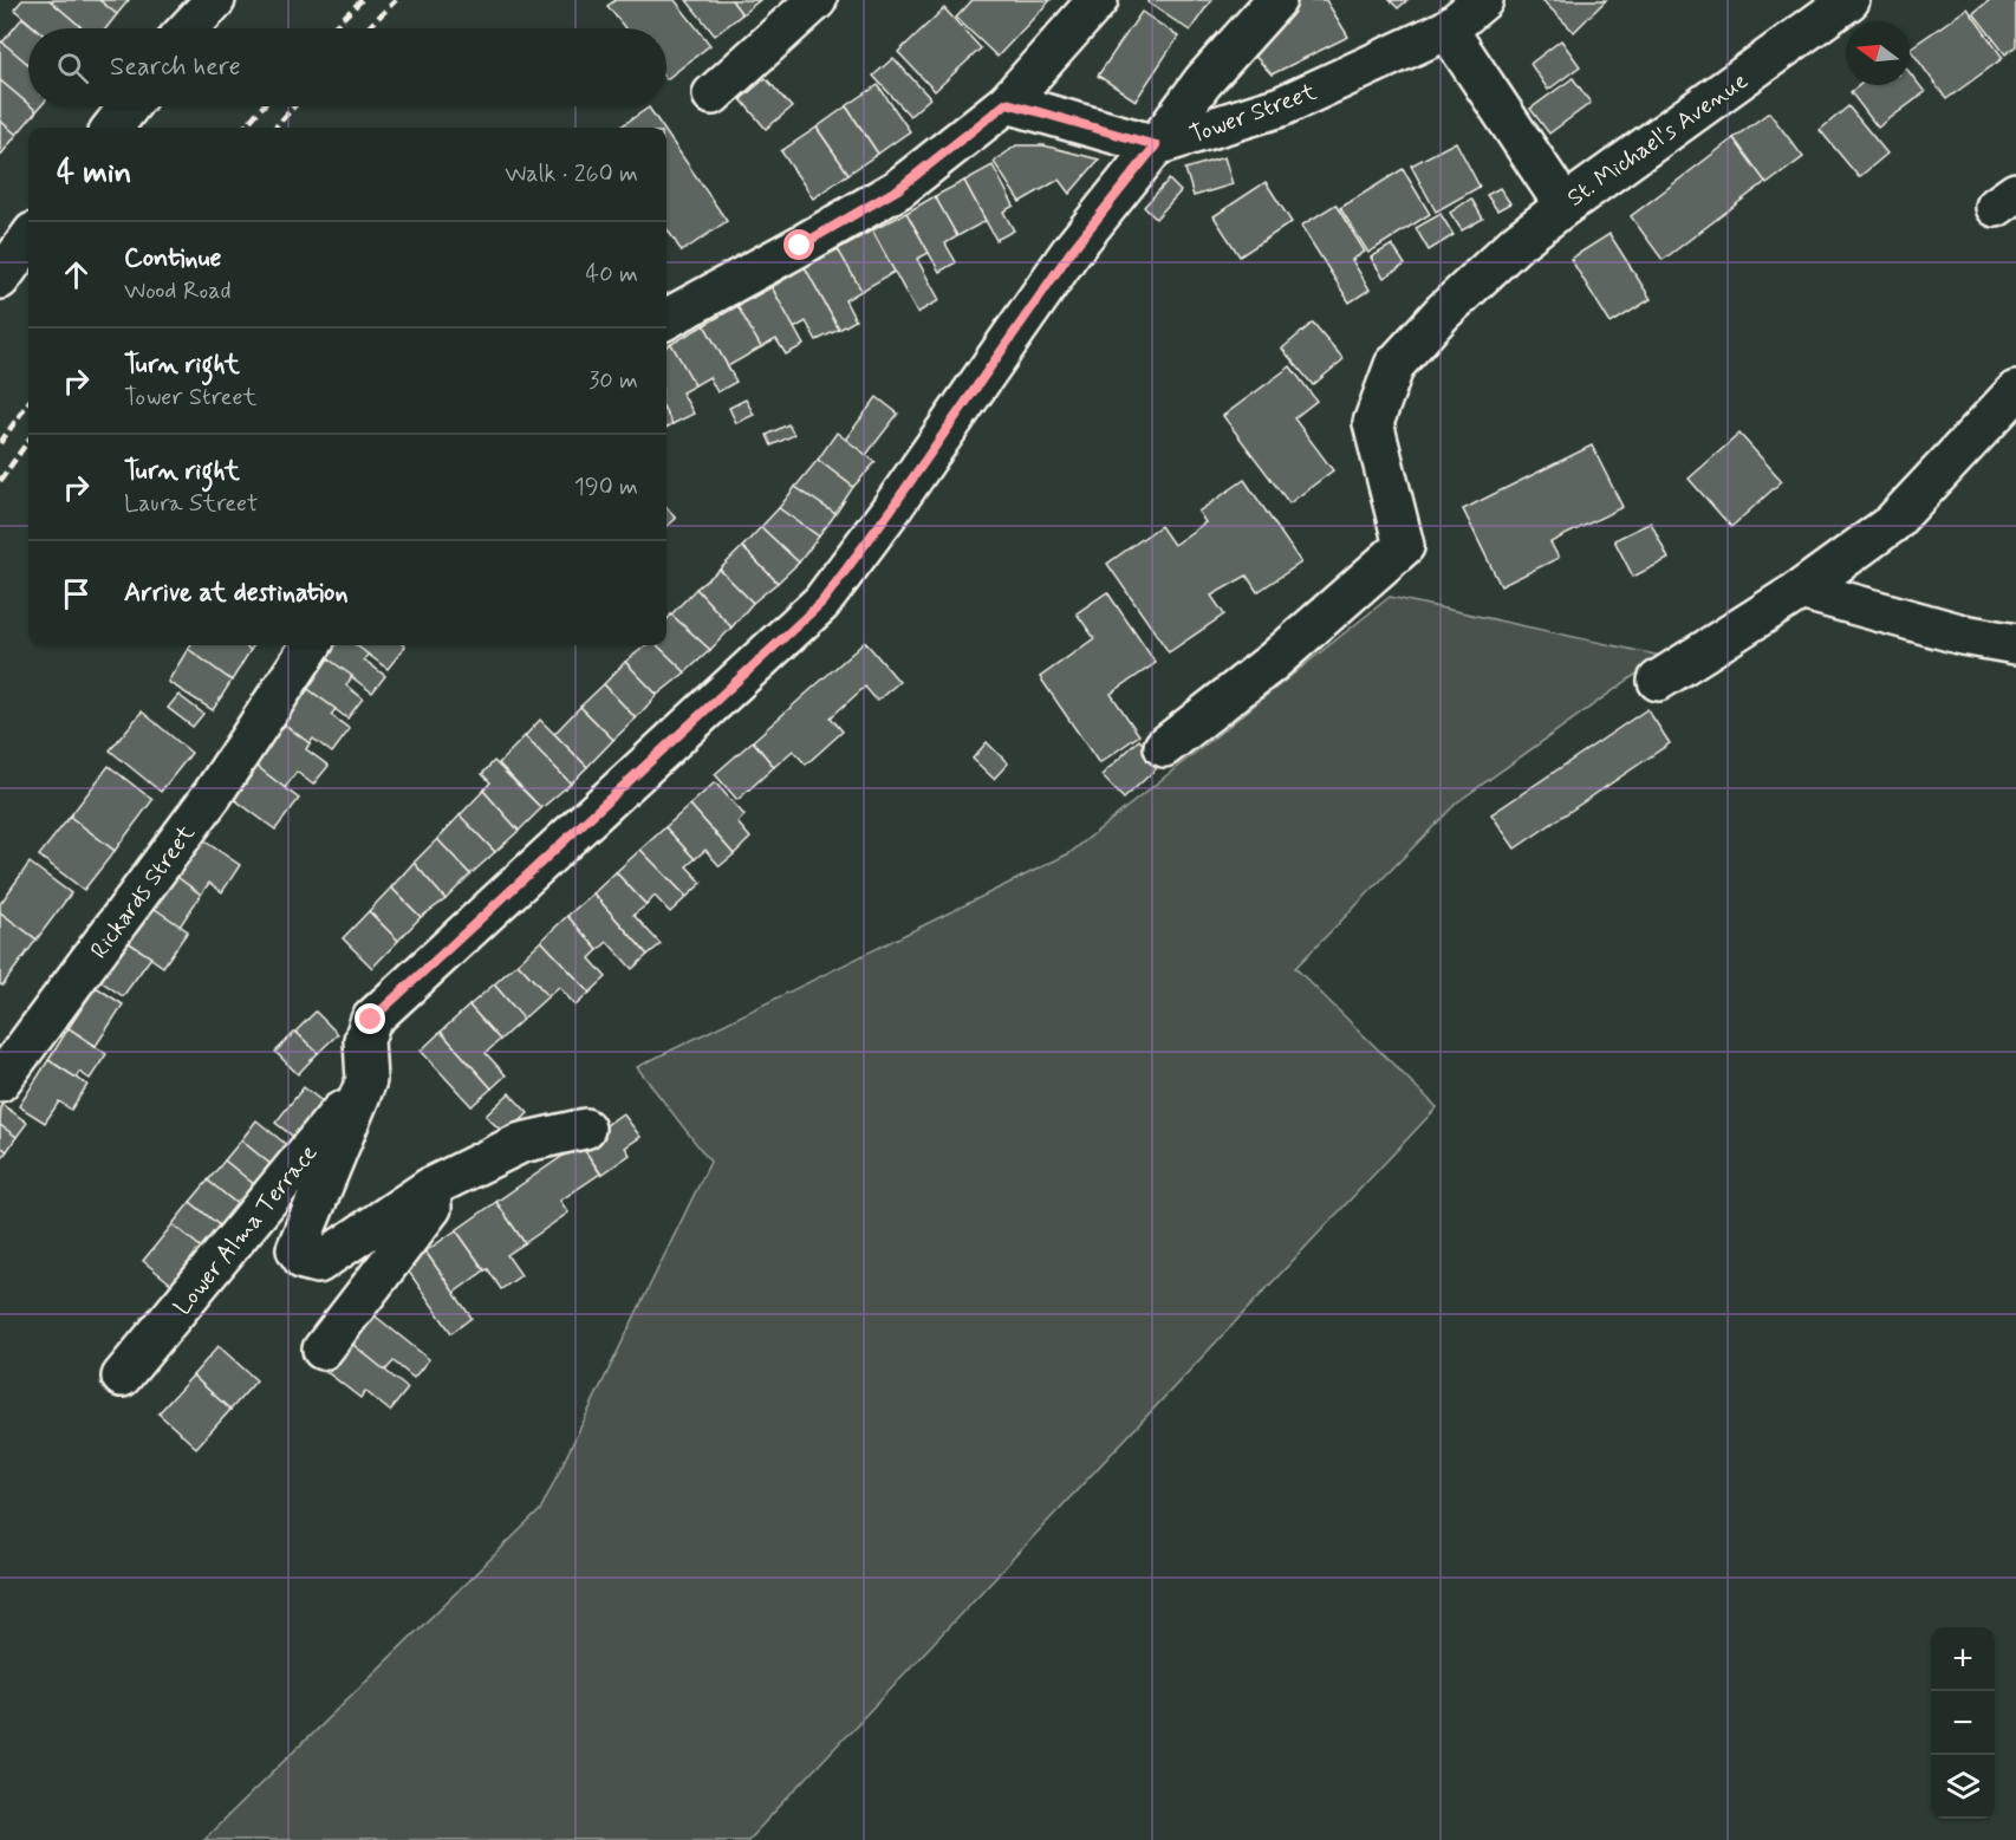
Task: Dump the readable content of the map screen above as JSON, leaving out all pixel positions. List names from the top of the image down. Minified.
{"streets":{"street":["Tower Street","St. Michael's Avenue","Rickards Street","Lower Alma Terrace"]},"crossings":[["Tower Street","St. Michael's Avenue"]],"north":"left","page":{"search":"Search here","heading":["4 min","Walk · 260 m"],"list":[["Continue","Wood Road","40 m"],["Turn right","Tower Street","30 m"],["Turn right","Laura Street","190 m"],"Arrive at destination"],"map_buttons":["+","−"]}}
